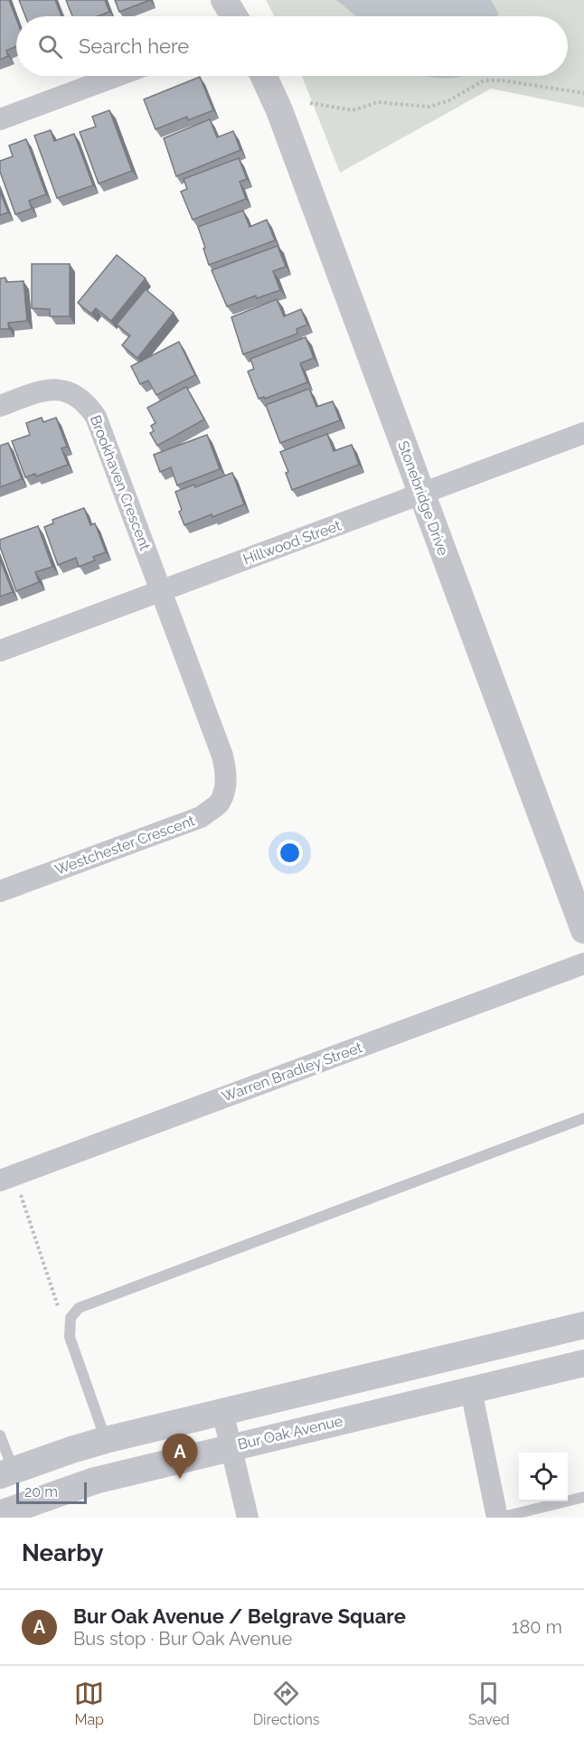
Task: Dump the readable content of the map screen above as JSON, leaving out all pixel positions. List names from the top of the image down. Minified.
{"streets":{"street":["Brookhaven Crescent","Stonebridge Drive","Hillwood Street","Westchester Crescent","Warren Bradley Street","Bur Oak Avenue"]},"crossings":[["Brookhaven Crescent","Hillwood Street"],["Brookhaven Crescent","Westchester Crescent"],["Stonebridge Drive","Hillwood Street"],["Hillwood Street","Westchester Crescent"]],"scale_bar":"20 m","page":{"search":"Search here","pins":"A","scale":"20 m","heading":"Nearby","list":[{"mark":"A","name":"Bur Oak Avenue / Belgrave Square","note":"Bus stop · Bur Oak Avenue","value":"180 m"}],"nav":["Map","Directions","Saved"]}}
